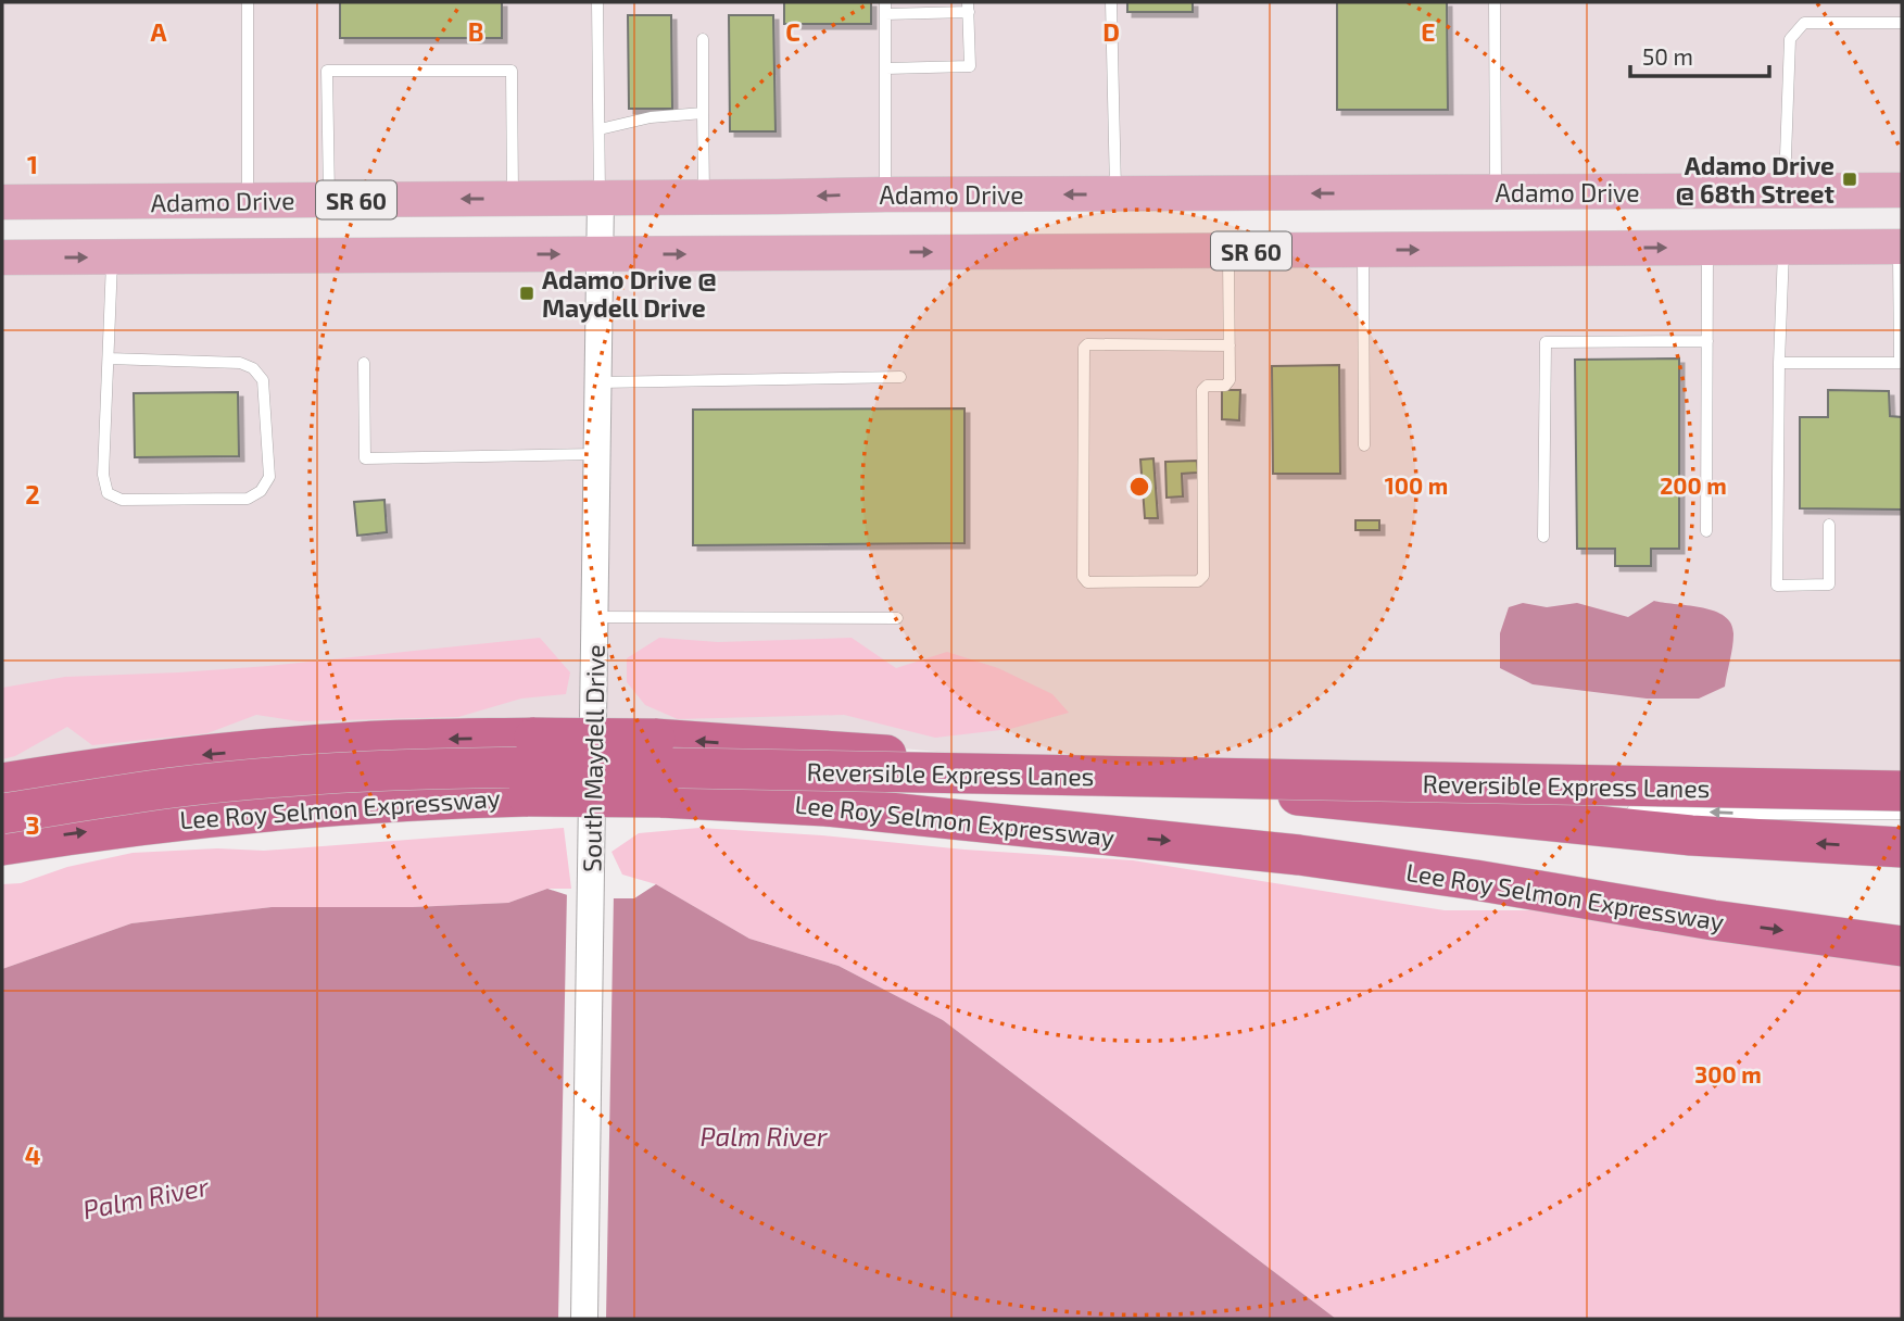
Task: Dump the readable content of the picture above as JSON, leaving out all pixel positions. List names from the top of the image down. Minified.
{"streets":{"highway":["Reversible Express Lanes","Lee Roy Selmon Expressway"],"main road":["Adamo Drive","SR 60"],"street":["South Maydell Drive"]},"crossings":[["Adamo Drive","South Maydell Drive"],["SR 60","South Maydell Drive"]],"water":["Palm River"],"places":{"transit":["Adamo Drive @ 68th Street","Adamo Drive @ Maydell Drive"]},"scale_bar":"50 m","grid":{"columns":["A","B","C","D","E"],"rows":["1","2","3","4"]},"rings":["100 m","200 m","300 m"]}
